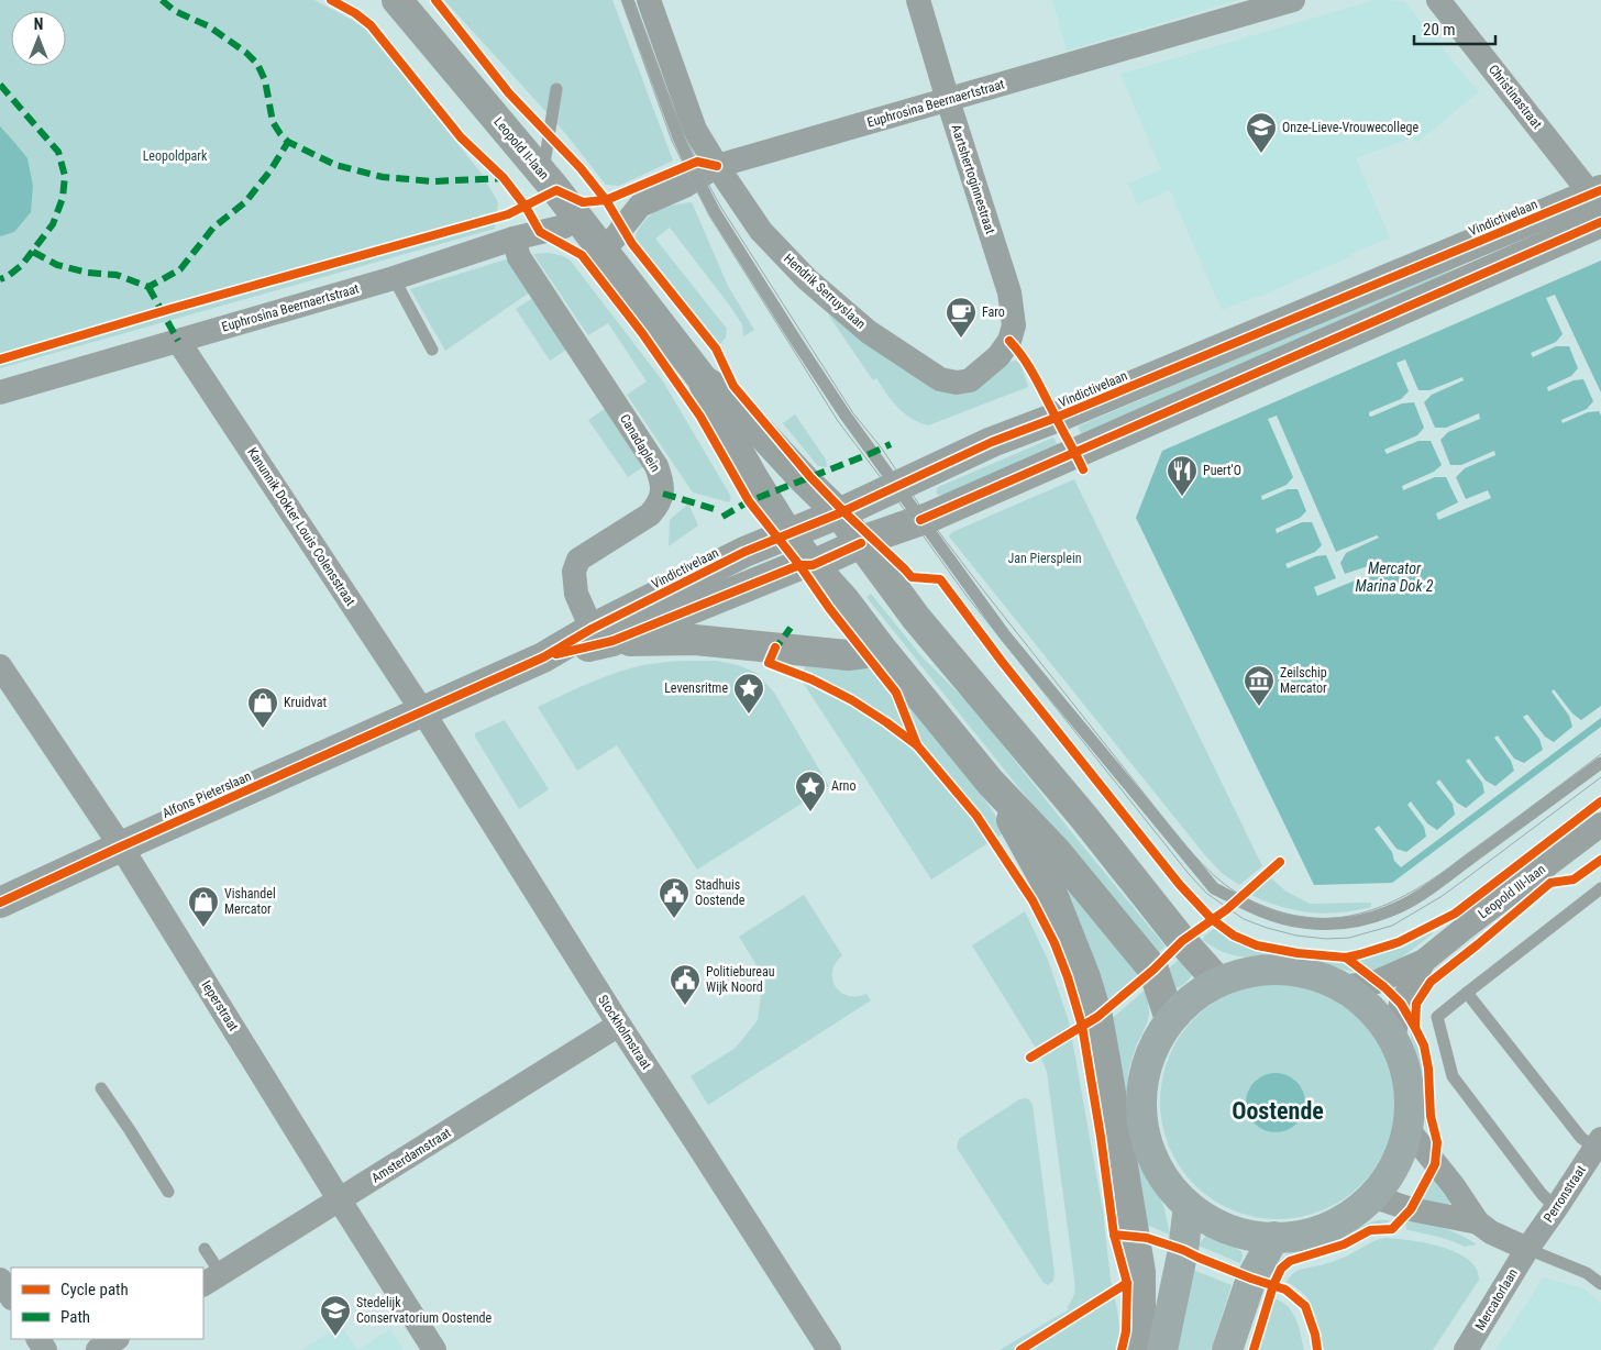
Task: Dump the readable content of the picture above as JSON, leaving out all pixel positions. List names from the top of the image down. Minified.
{"streets":{"street":["Christinastraat","Euphrosina Beernaertstraat","Leopold II-laan","Aartshertoginnestraat","Vindictivelaan","Hendrik Serruyslaan","Canadaplein","Kanunnik Dokter Louis Colensstraat","Alfons Pieterslaan","Leopold III-laan","Ieperstraat","Stockholmstraat","Amsterdamstraat","Perronstraat","Mercatorlaan"]},"crossings":[["Christinastraat","Vindictivelaan"],["Euphrosina Beernaertstraat","Leopold II-laan"],["Euphrosina Beernaertstraat","Aartshertoginnestraat"],["Euphrosina Beernaertstraat","Hendrik Serruyslaan"],["Euphrosina Beernaertstraat","Canadaplein"],["Euphrosina Beernaertstraat","Kanunnik Dokter Louis Colensstraat"],["Leopold II-laan","Vindictivelaan"],["Aartshertoginnestraat","Hendrik Serruyslaan"],["Vindictivelaan","Canadaplein"],["Vindictivelaan","Kanunnik Dokter Louis Colensstraat"],["Vindictivelaan","Alfons Pieterslaan"],["Vindictivelaan","Stockholmstraat"],["Kanunnik Dokter Louis Colensstraat","Alfons Pieterslaan"],["Kanunnik Dokter Louis Colensstraat","Stockholmstraat"],["Alfons Pieterslaan","Ieperstraat"],["Alfons Pieterslaan","Stockholmstraat"],["Ieperstraat","Amsterdamstraat"],["Stockholmstraat","Amsterdamstraat"],["Perronstraat","Mercatorlaan"]],"districts":["Oostende"],"water":["Mercator Marina Dok 2"],"parks":["Leopoldpark","Jan Piersplein"],"places":{"school or university":["Onze-Lieve-Vrouwecollege","Stedelijk Conservatorium Oostende"],"cafe":["Faro"],"restaurant":["Puert'O"],"museum":["Zeilschip Mercator"],"place":["Levensritme","Arno"],"shop":["Kruidvat","Vishandel Mercator"],"public building":["Stadhuis Oostende","Politiebureau Wijk Noord"]},"legend":["Cycle path","Path"],"scale_bar":"20 m","north":"top"}
